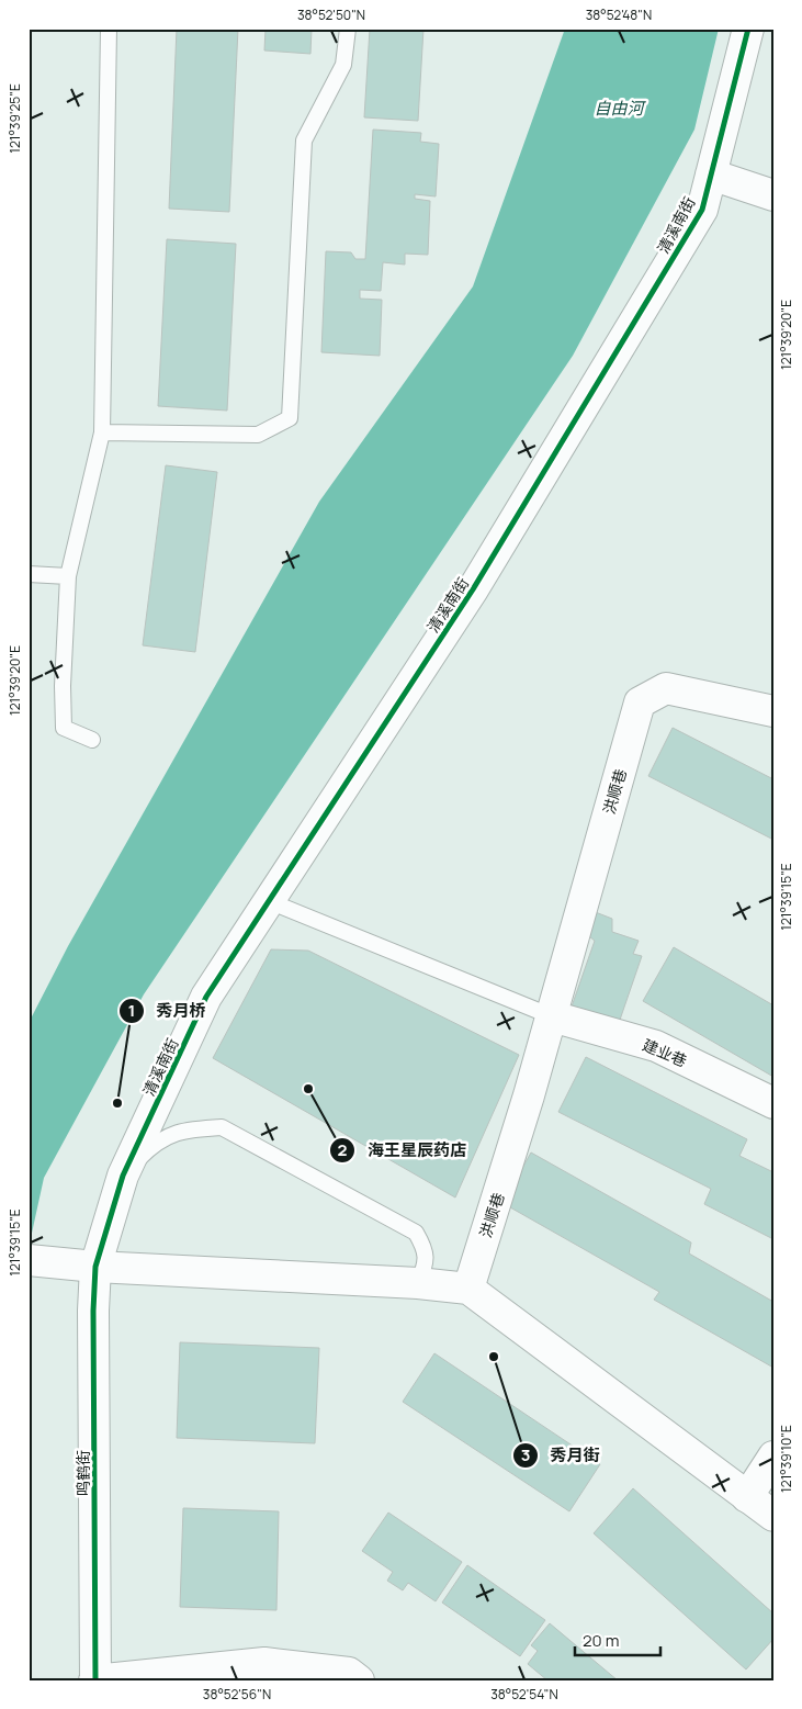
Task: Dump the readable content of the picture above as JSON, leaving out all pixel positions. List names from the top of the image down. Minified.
{"streets":{"street":["清溪南街","洪顺巷","建业巷","鸣鹤街"]},"crossings":[["清溪南街","鸣鹤街"],["洪顺巷","建业巷"]],"water":["自由河"],"places":["海王星辰药店","秀月桥","秀月街"],"scale_bar":"20 m","coordinates":["38°52'50\"N","38°52'48\"N","121°39'25\"E","121°39'20\"E","121°39'15\"E","121°39'10\"E","38°52'56\"N","38°52'54\"N"]}
